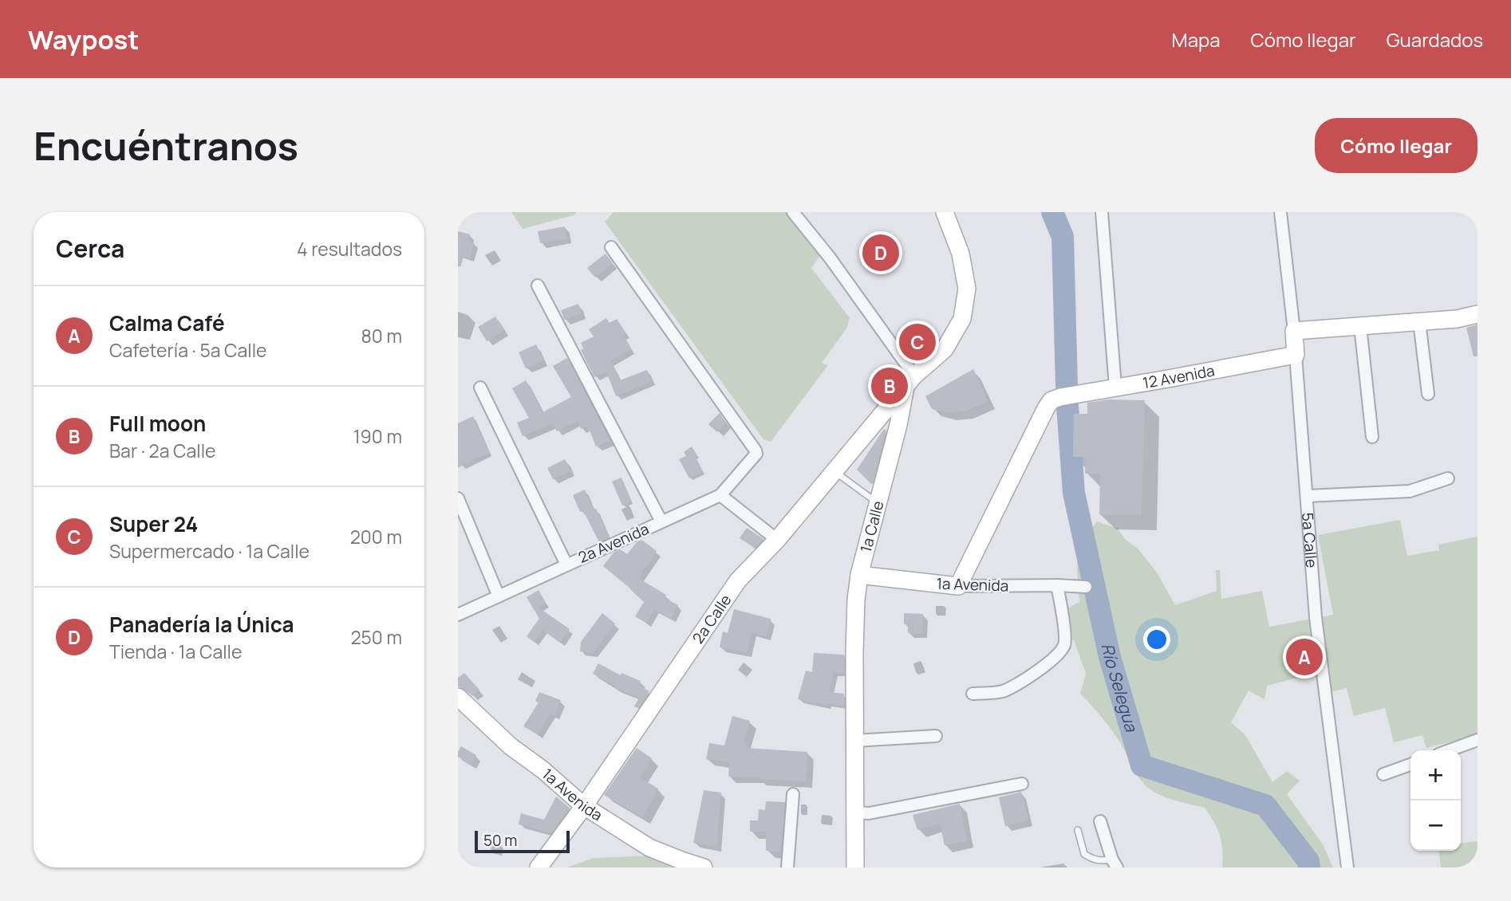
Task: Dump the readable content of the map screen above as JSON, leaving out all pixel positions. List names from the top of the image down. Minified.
{"streets":{"main road":["12 Avenida","1a Calle","5a Calle","1a Avenida","2a Calle"],"street":["2a Avenida"]},"crossings":[["12 Avenida","5a Calle"],["12 Avenida","1a Avenida"],["1a Calle","1a Avenida"],["1a Calle","2a Calle"],["1a Avenida","2a Calle"]],"water":["Río Selegua"],"scale_bar":"50 m","page":{"header":"Waypost","nav":["Mapa","Cómo llegar","Guardados"],"buttons":"Cómo llegar","title":"Encuéntranos","heading":["Cerca","4 resultados"],"pins":["D","C","B","A"],"list":[{"mark":"A","name":"Calma Café","note":"Cafetería · 5a Calle","value":"80 m"},{"mark":"B","name":"Full moon","note":"Bar · 2a Calle","value":"190 m"},{"mark":"C","name":"Super 24","note":"Supermercado · 1a Calle","value":"200 m"},{"mark":"D","name":"Panadería la Única","note":"Tienda · 1a Calle","value":"250 m"}],"map_buttons":["+","−"],"scale":"50 m"}}
